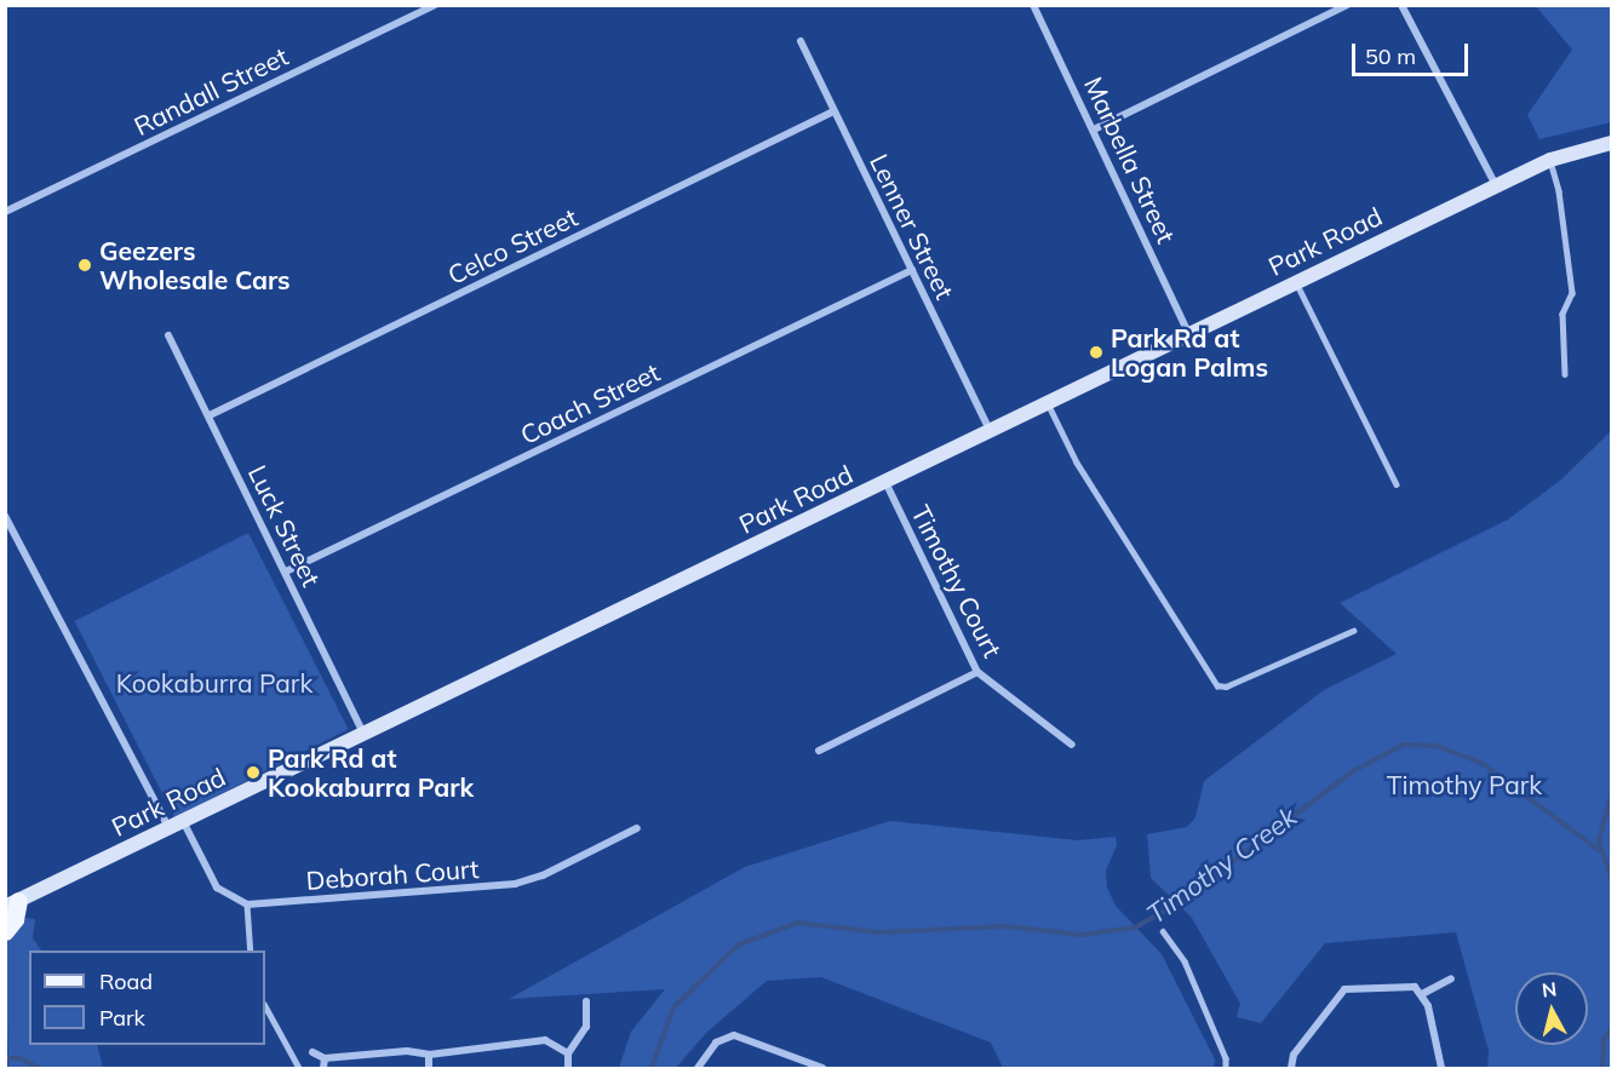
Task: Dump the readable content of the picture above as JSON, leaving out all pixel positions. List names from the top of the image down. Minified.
{"streets":{"street":["Randall Street","Marbella Street","Lenner Street","Park Road","Celco Street","Coach Street","Luck Street","Timothy Court","Deborah Court"]},"crossings":[["Marbella Street","Park Road"],["Lenner Street","Park Road"],["Lenner Street","Celco Street"],["Lenner Street","Coach Street"],["Park Road","Luck Street"],["Park Road","Timothy Court"],["Celco Street","Luck Street"],["Coach Street","Luck Street"]],"water":["Timothy Creek"],"parks":["Kookaburra Park","Timothy Park"],"places":["Geezers Wholesale Cars","Park Rd at Logan Palms","Park Rd at Kookaburra Park"],"legend":["Road","Park"],"scale_bar":"50 m","north":"top"}
